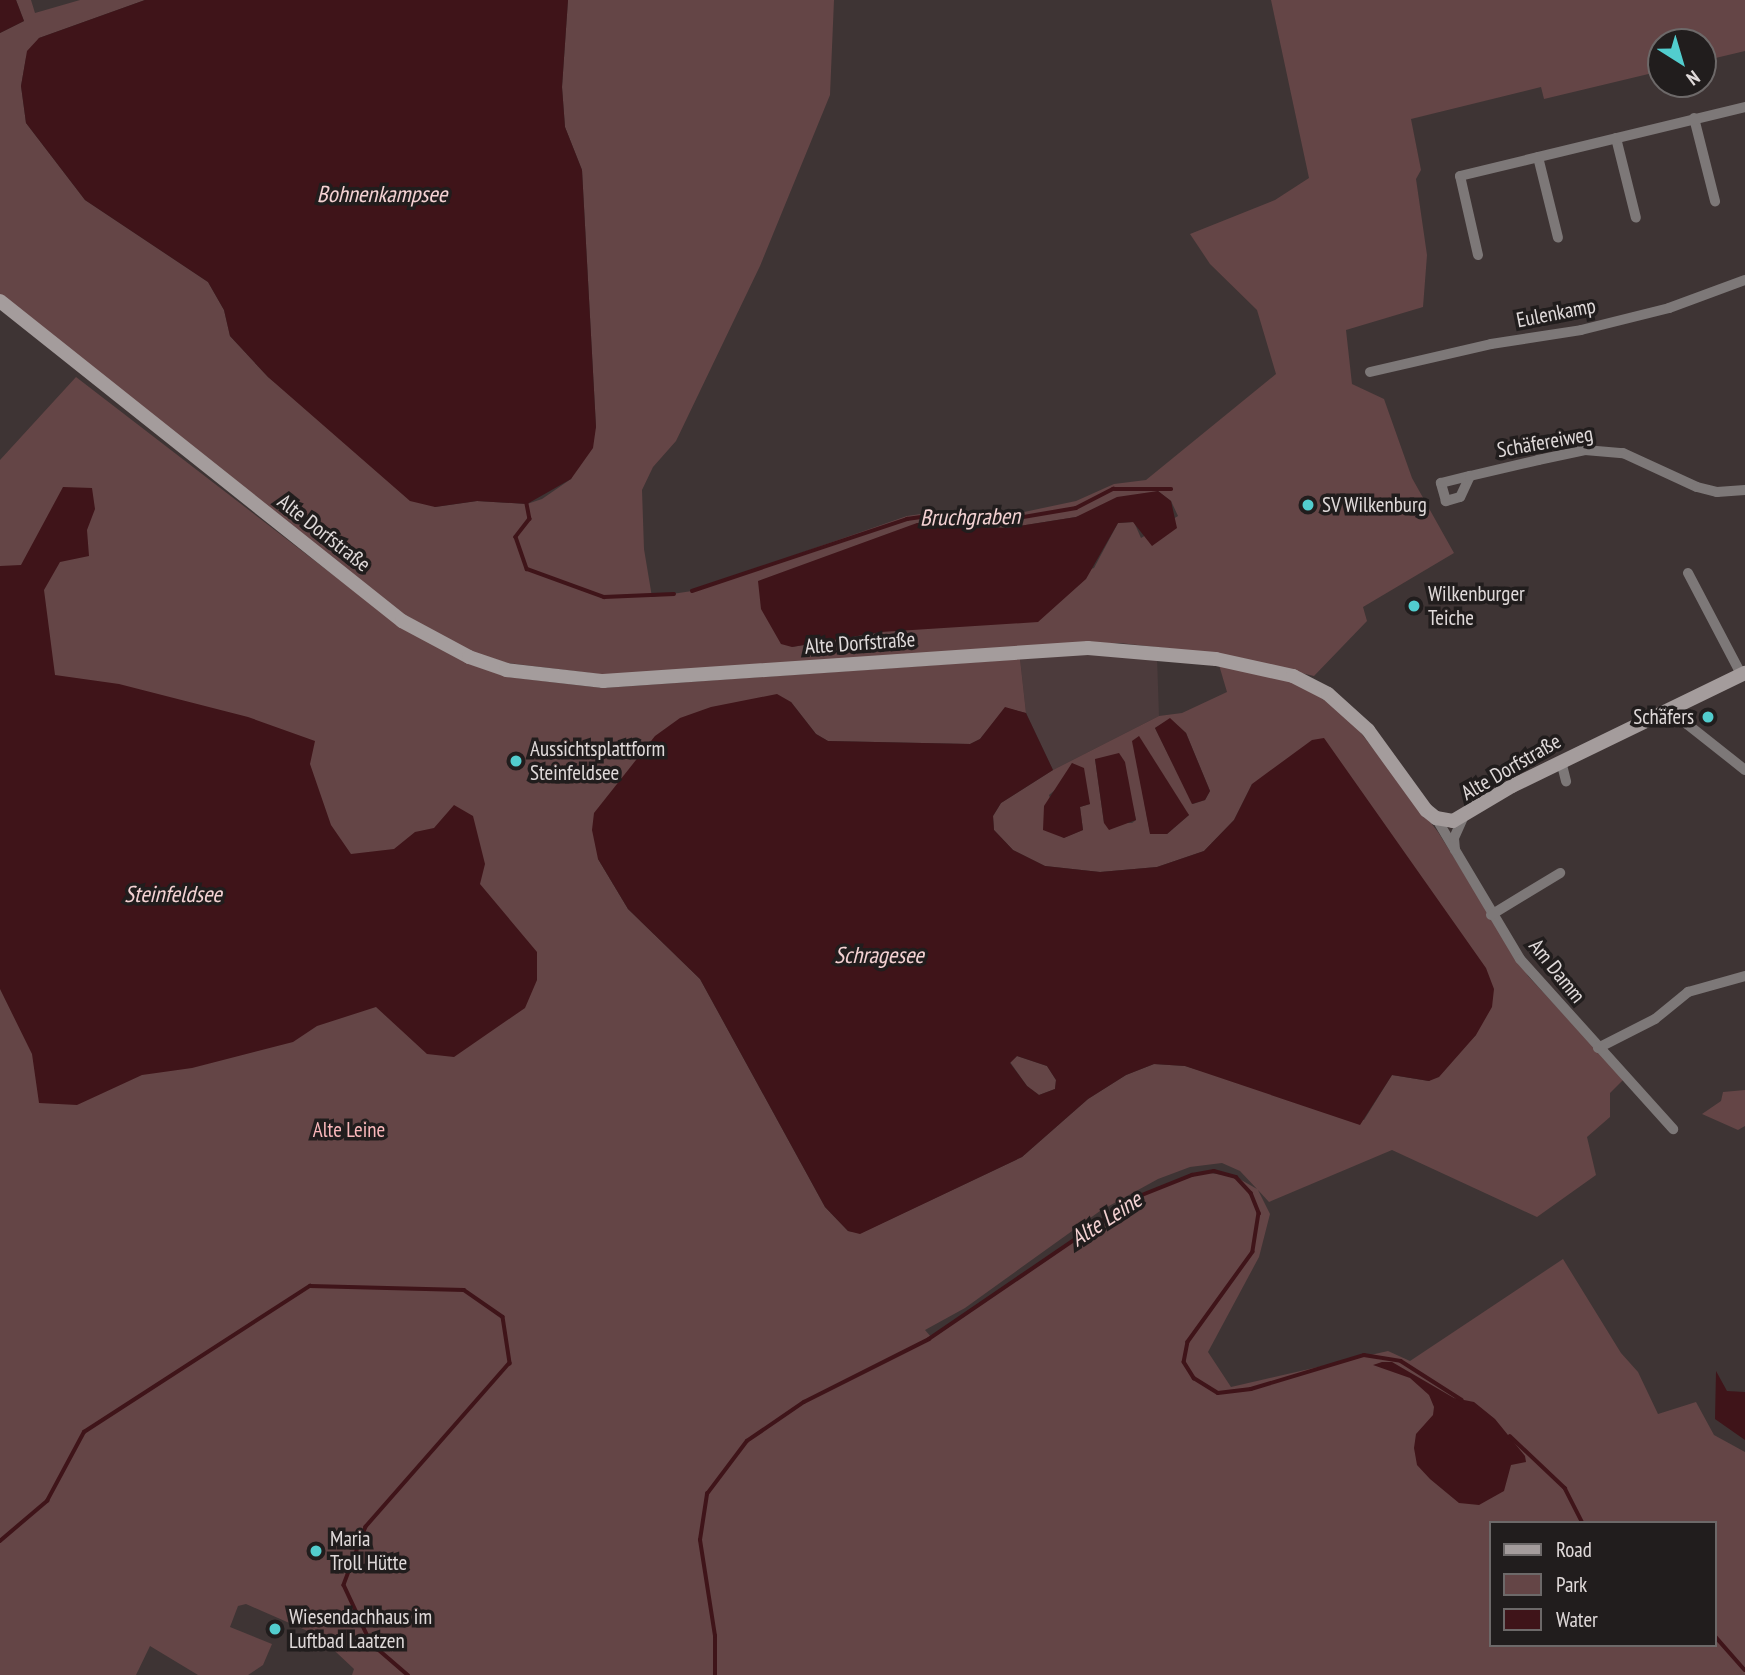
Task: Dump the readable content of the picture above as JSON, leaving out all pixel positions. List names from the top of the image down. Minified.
{"streets":{"street":["Eulenkamp","Schäfereiweg","Alte Dorfstraße","Am Damm"]},"crossings":[["Alte Dorfstraße","Am Damm"]],"water":["Bohnenkampsee","Bruchgraben","Steinfeldsee","Schragesee","Alte Leine"],"parks":["Alte Leine"],"places":["SV Wilkenburg","Wilkenburger Teiche","Schäfers","Aussichtsplattform Steinfeldsee","Maria Troll Hütte","Wiesendachhaus im Luftbad Laatzen"],"legend":["Road","Park","Water"],"north":"bottom right"}
